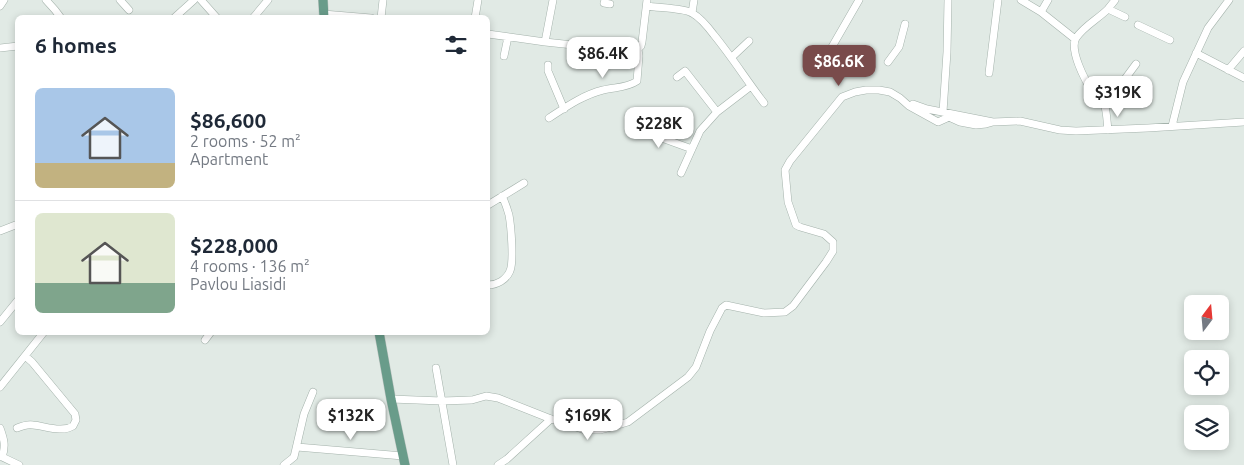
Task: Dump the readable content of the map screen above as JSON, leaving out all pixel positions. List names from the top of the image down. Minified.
{"north":"top","page":{"heading":"6 homes","price":["$86.4K","$86.6K","$319K","$228K","$132K","$169K"],"list":[{"name":"$86,600","note":"2 rooms · 52 m² · Apartment"},{"name":"$228,000","note":"4 rooms · 136 m² · Pavlou Liasidi"}]}}
